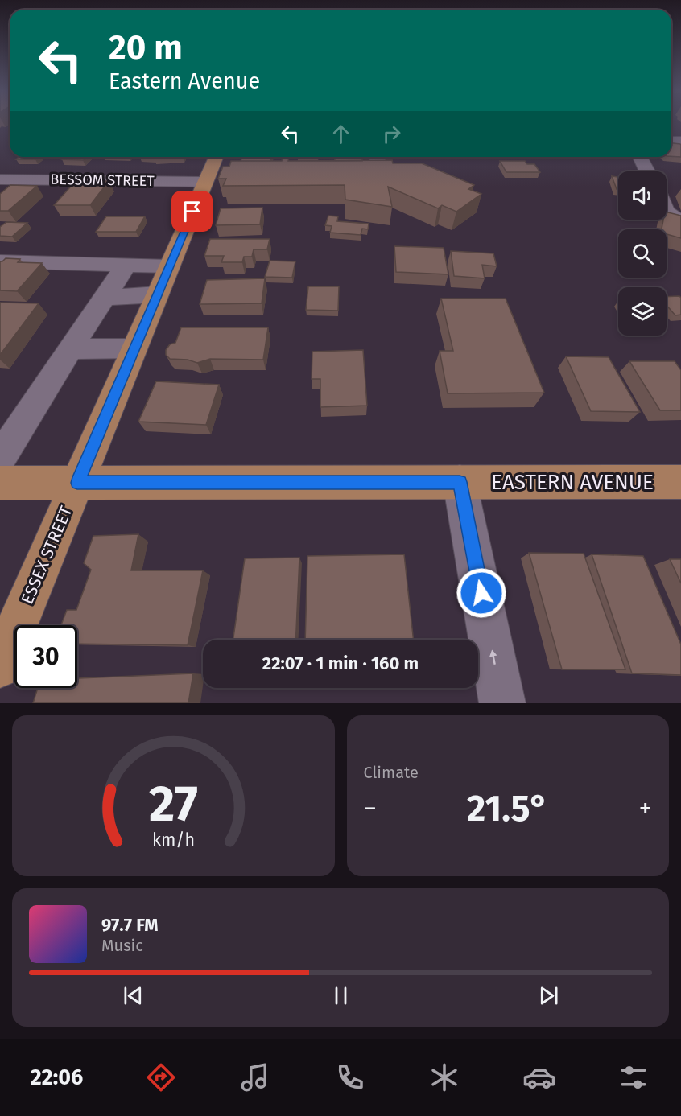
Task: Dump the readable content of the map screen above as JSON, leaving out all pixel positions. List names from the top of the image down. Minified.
{"streets":{"main road":["EASTERN AVENUE","ESSEX STREET"],"street":["BESSOM STREET"]},"crossings":[["BESSOM STREET","ESSEX STREET"],["EASTERN AVENUE","ESSEX STREET"]],"page":{"turn":["20 m","Eastern Avenue"],"limit":"30","trip":"22:07 · 1 min · 160 m","tile":"Climate","heat":["−","21.5°","+"],"song":["97.7 FM","Music"],"tabs":"22:06","gauge":["27","km/h"]}}
